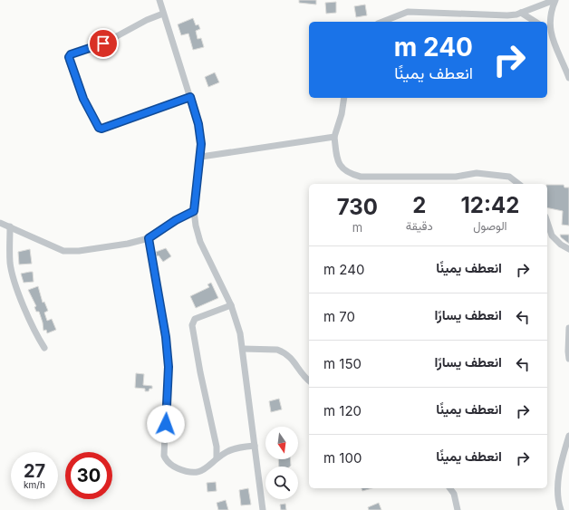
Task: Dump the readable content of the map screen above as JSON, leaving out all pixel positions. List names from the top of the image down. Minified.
{"north":"bottom","page":{"turn":["240 m","انعطف يمينًا"],"eta":["12:42","الوصول","2","دقيقة","730","m"],"list":[{"name":"انعطف يمينًا","value":"240 m"},{"name":"انعطف يسارًا","value":"70 m"},{"name":"انعطف يسارًا","value":"150 m"},{"name":"انعطف يمينًا","value":"120 m"},{"name":"انعطف يمينًا","value":"100 m"}],"speed":"27 km/h","limit":"30"}}
